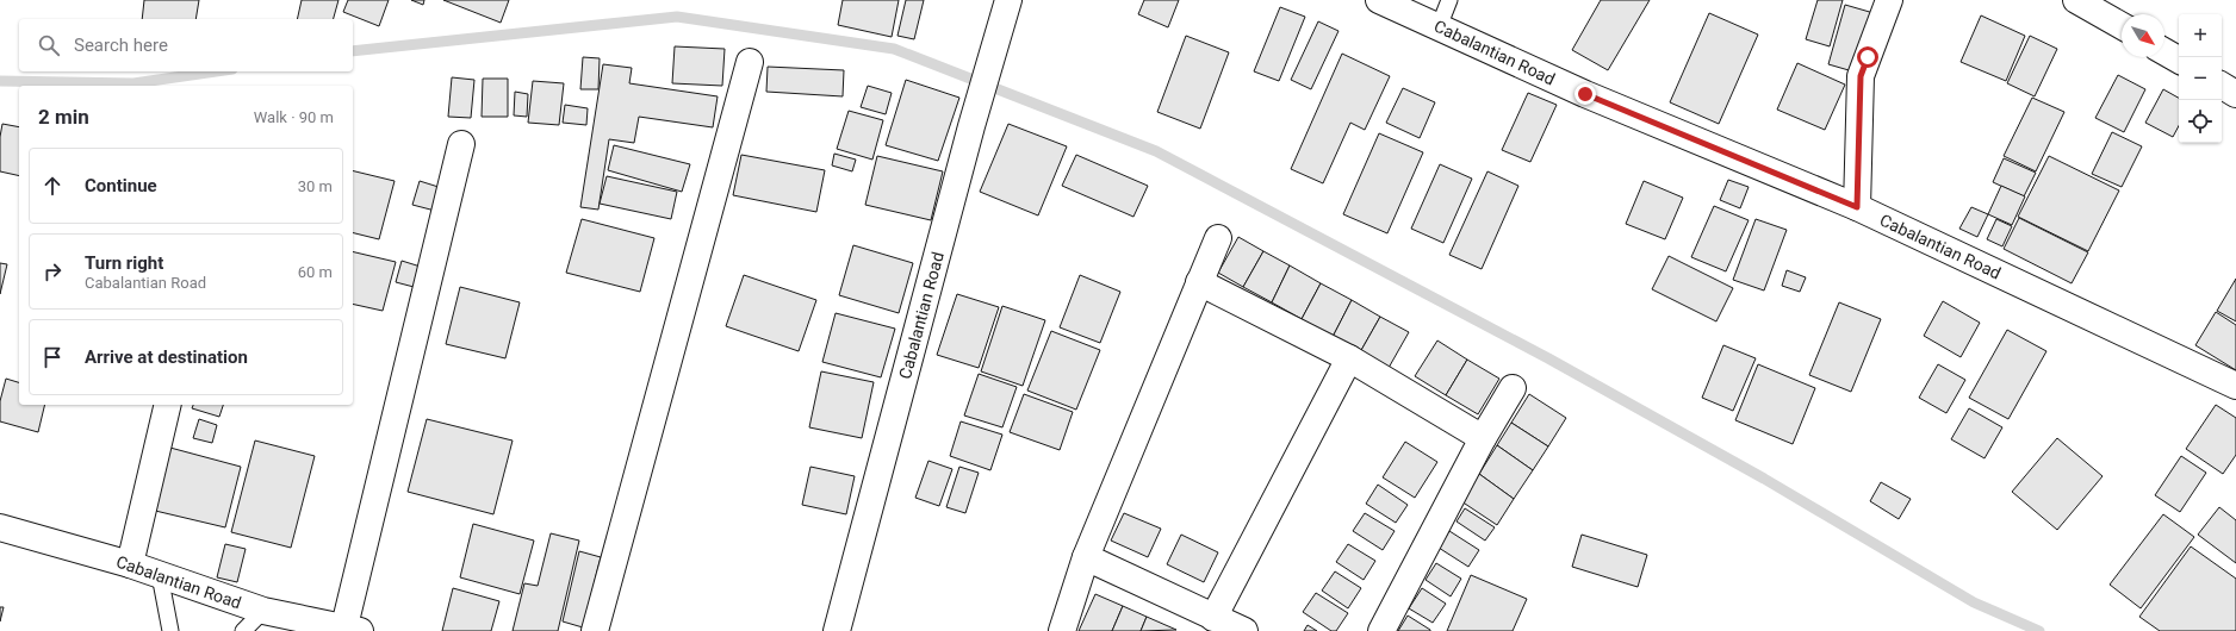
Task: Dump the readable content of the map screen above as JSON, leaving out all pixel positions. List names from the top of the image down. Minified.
{"streets":{"street":["Cabalantian Road"]},"north":"bottom right","page":{"map_buttons":["+","−"],"search":"Search here","heading":["2 min","Walk · 90 m"],"list":[["Continue","30 m"],["Turn right","Cabalantian Road","60 m"],"Arrive at destination"]}}
